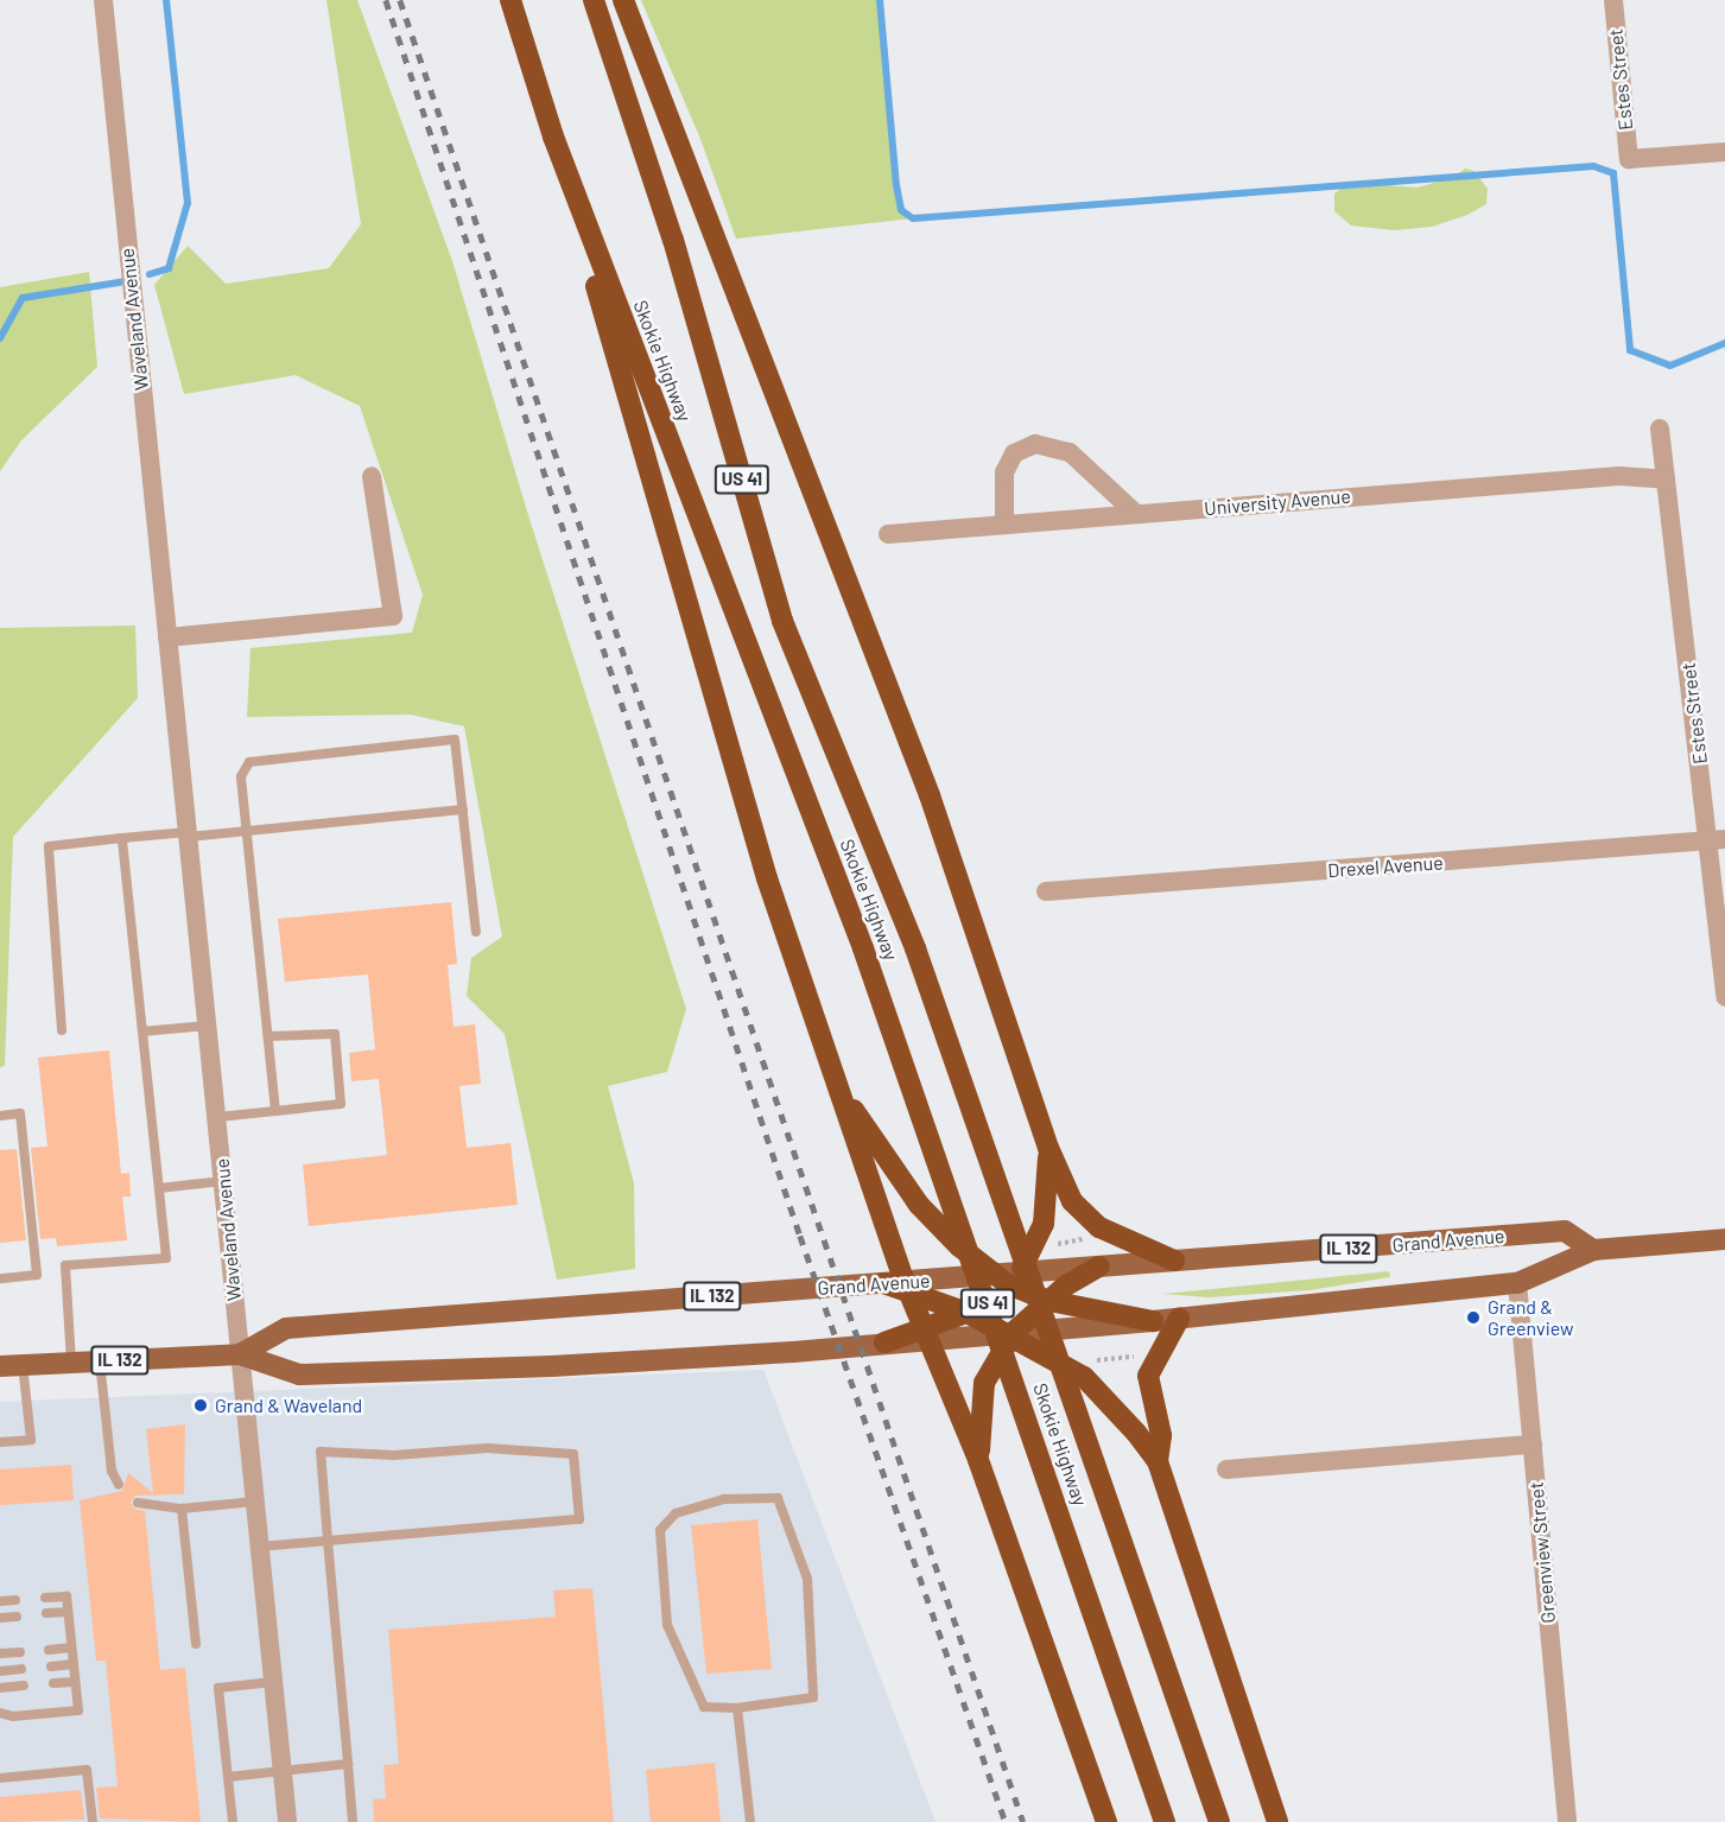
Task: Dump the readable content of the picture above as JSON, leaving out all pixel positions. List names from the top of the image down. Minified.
{"streets":{"highway":["Skokie Highway","US 41"],"main road":["Grand Avenue","IL 132"],"street":["Estes Street","Waveland Avenue","University Avenue","Drexel Avenue","Greenview Street"]},"crossings":[["Estes Street","University Avenue"],["Estes Street","Drexel Avenue"],["Waveland Avenue","Grand Avenue"],["Grand Avenue","Greenview Street"]],"places":["Grand & Greenview","Grand & Waveland"]}
